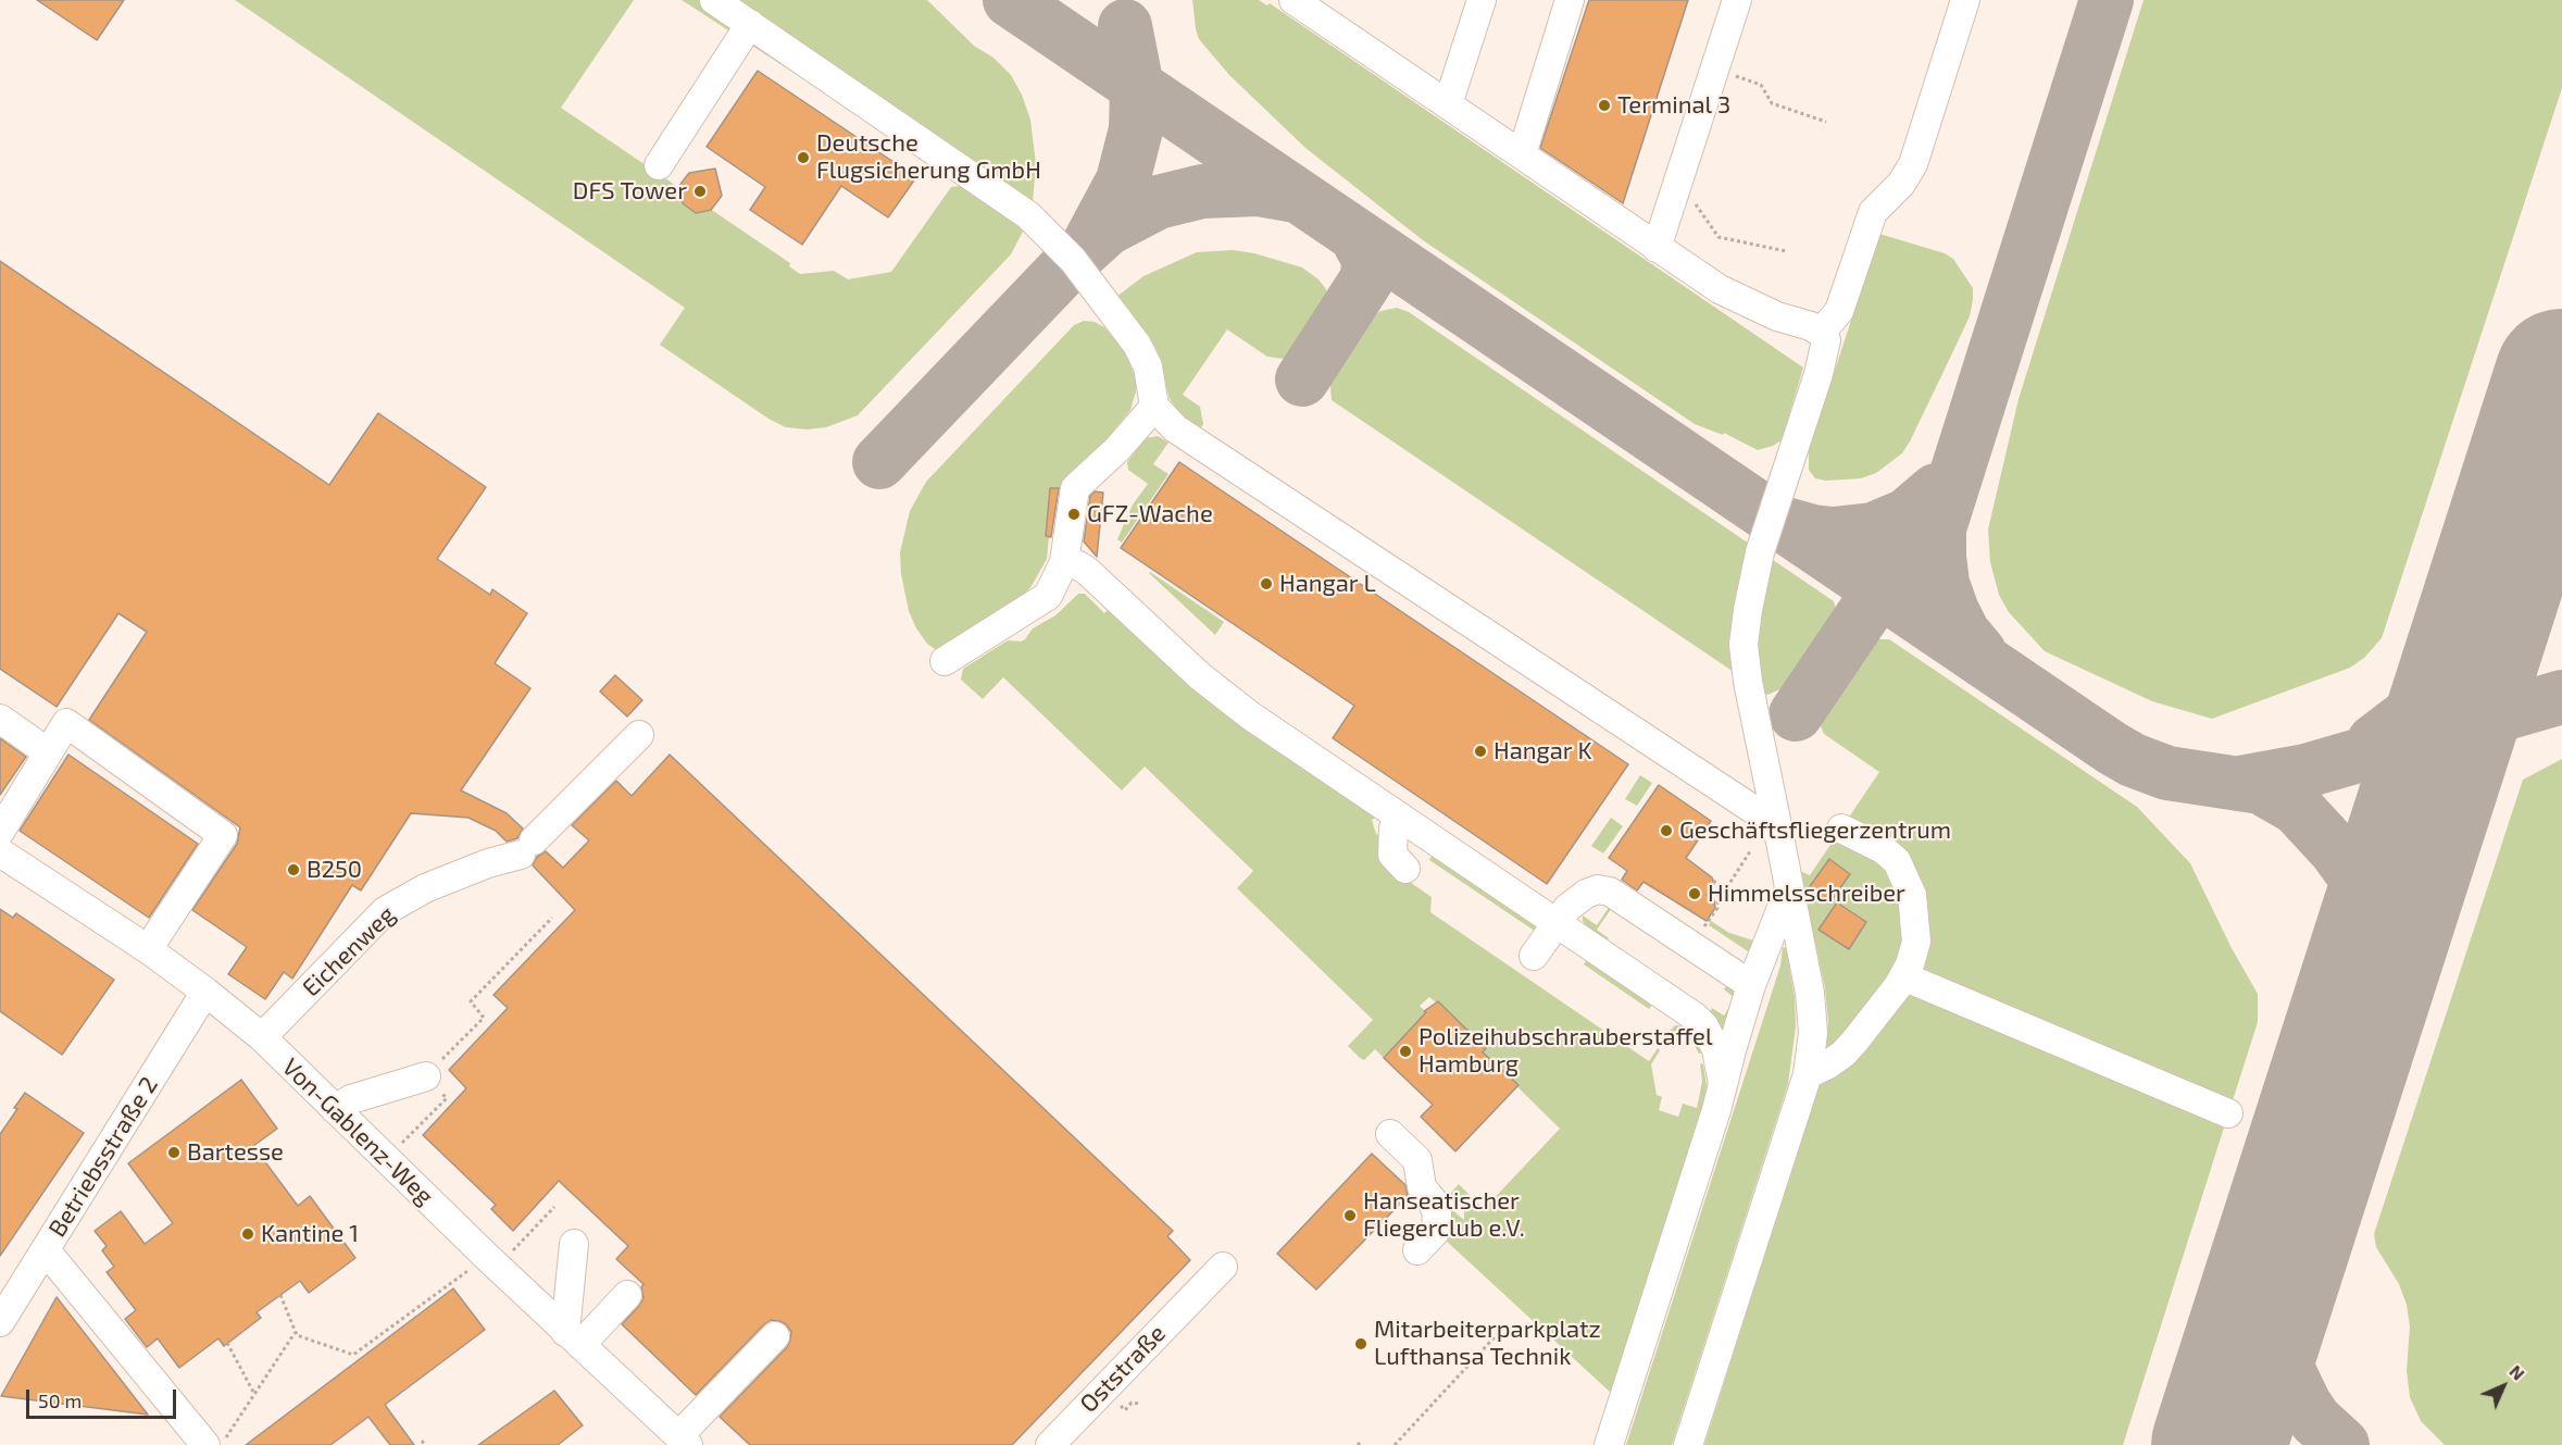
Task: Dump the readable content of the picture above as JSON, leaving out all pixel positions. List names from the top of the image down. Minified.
{"streets":{"lane":["Eichenweg","Von-Gablenz-Weg","Betriebsstraße 2","Oststraße"]},"crossings":[["Eichenweg","Von-Gablenz-Weg"],["Von-Gablenz-Weg","Betriebsstraße 2"]],"places":["Terminal 3","Deutsche Flugsicherung GmbH","DFS Tower","GFZ-Wache","Hangar L","Hangar K","Geschäftsfliegerzentrum","B250","Himmelsschreiber","Polizeihubschrauberstaffel Hamburg","Bartesse","Hanseatischer Fliegerclub e.V.","Kantine 1","Mitarbeiterparkplatz Lufthansa Technik"],"scale_bar":"50 m","north":"top right"}
